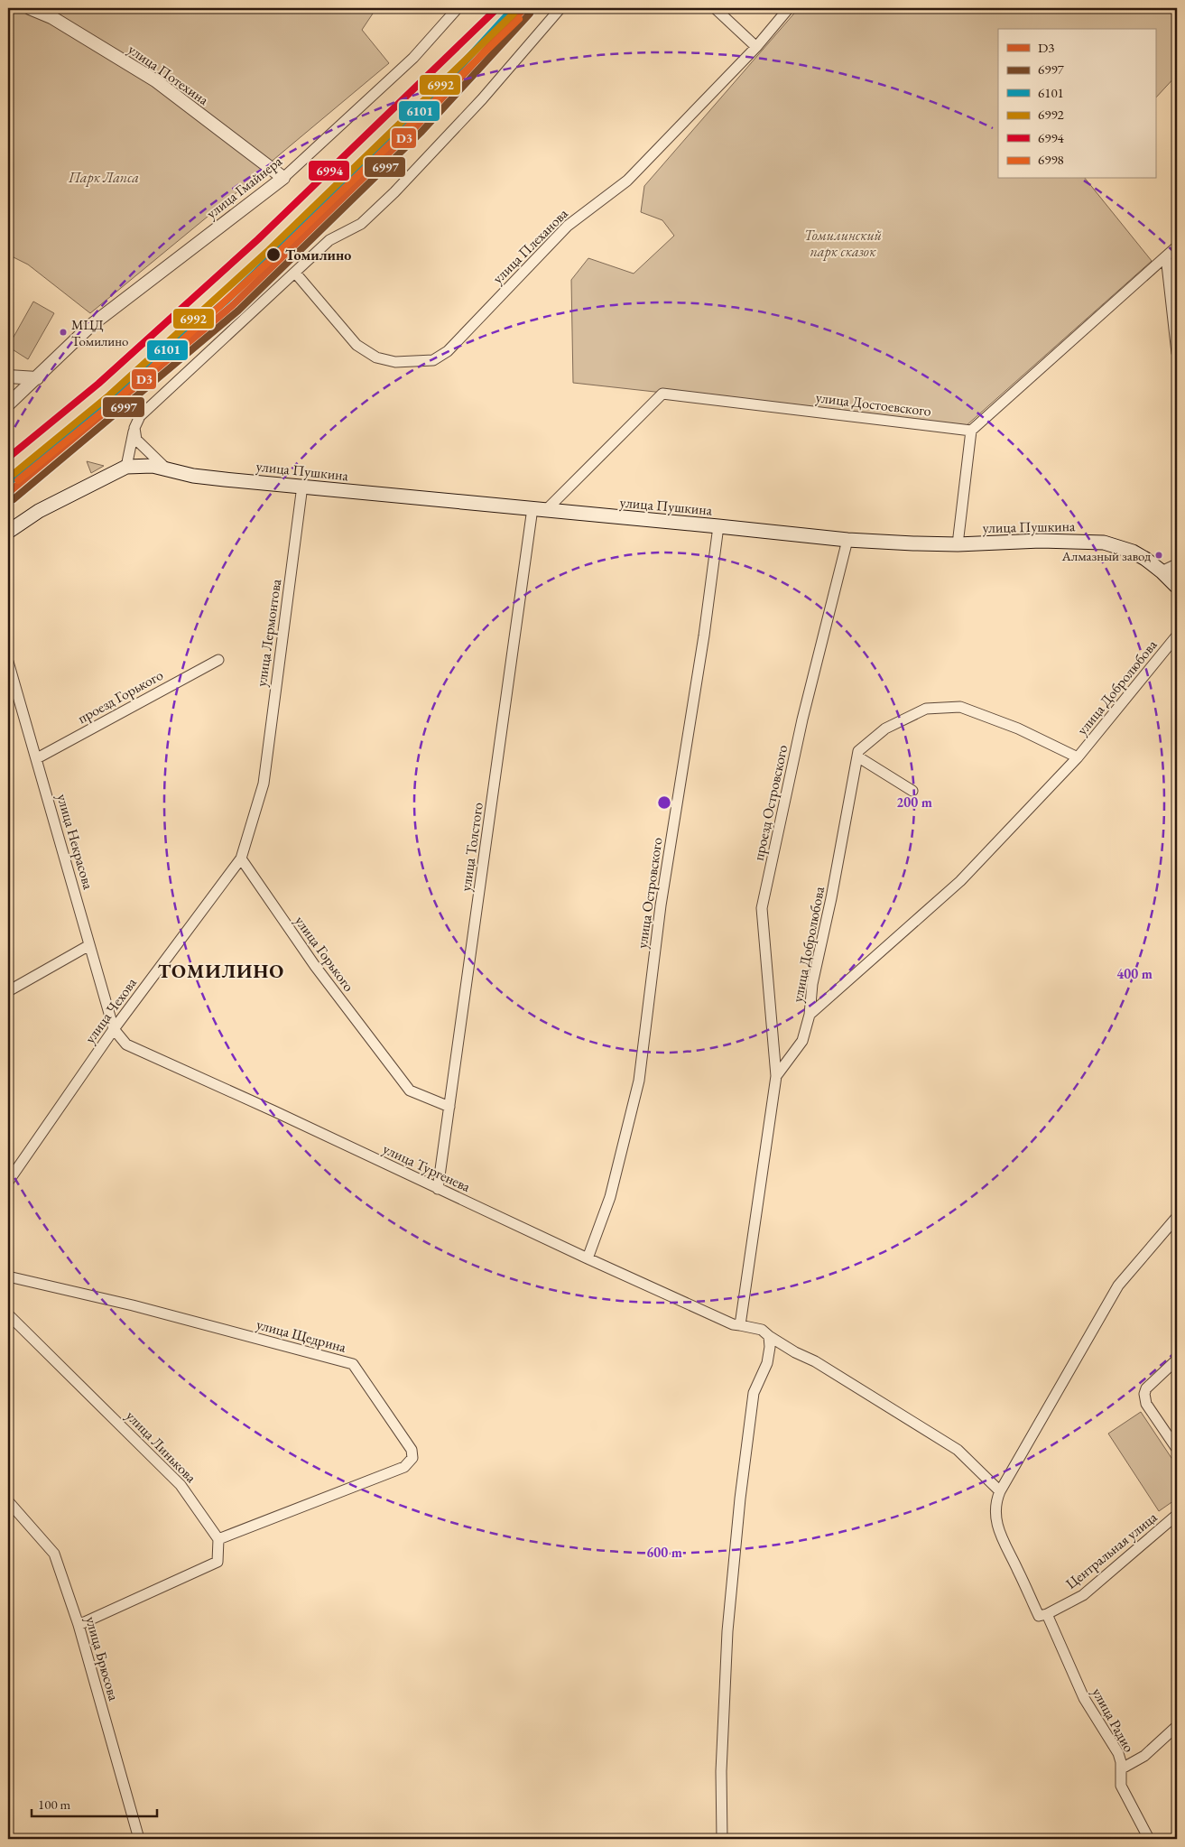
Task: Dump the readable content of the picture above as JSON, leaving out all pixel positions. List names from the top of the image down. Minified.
{"streets":{"main road":["улица Пушкина"],"street":["улица Потехина","улица Гмайнера","улица Плеханова","улица Достоевского","улица Лермонтова","улица Добролюбова","проезд Горького","проезд Островского","улица Некрасова","улица Толстого","улица Островского","улица Горького","улица Чехова","улица Тургенева","улица Щедрина","улица Линькова","Центральная улица","улица Брюсова","улица Радио"]},"crossings":[["улица Потехина","улица Гмайнера"],["улица Достоевского","улица Пушкина"],["улица Достоевского","улица Толстого"],["улица Пушкина","улица Лермонтова"],["улица Пушкина","проезд Островского"],["улица Пушкина","улица Толстого"],["улица Пушкина","улица Островского"],["улица Лермонтова","улица Горького"],["улица Лермонтова","улица Чехова"],["проезд Горького","улица Некрасова"],["проезд Островского","улица Тургенева"],["улица Некрасова","улица Чехова"],["улица Некрасова","улица Тургенева"],["улица Толстого","улица Горького"],["улица Толстого","улица Тургенева"],["улица Островского","улица Тургенева"],["улица Горького","улица Чехова"],["улица Чехова","улица Тургенева"],["улица Тургенева","улица Радио"],["улица Щедрина","улица Линькова"],["Центральная улица","улица Радио"]],"districts":["ТОМИЛИНО"],"parks":["Парк Лапса","Томилинский парк сказок"],"places":["Томилино","МЦД Томилино","Алмазный завод"],"lines":["transit line D3","transit line 6101","transit line 6994","transit line 6997","transit line 6992","transit line 6998"],"legend":["D3","6997","6101","6992","6994","6998"],"scale_bar":"100 m","rings":["200 m","400 m","600 m"]}
